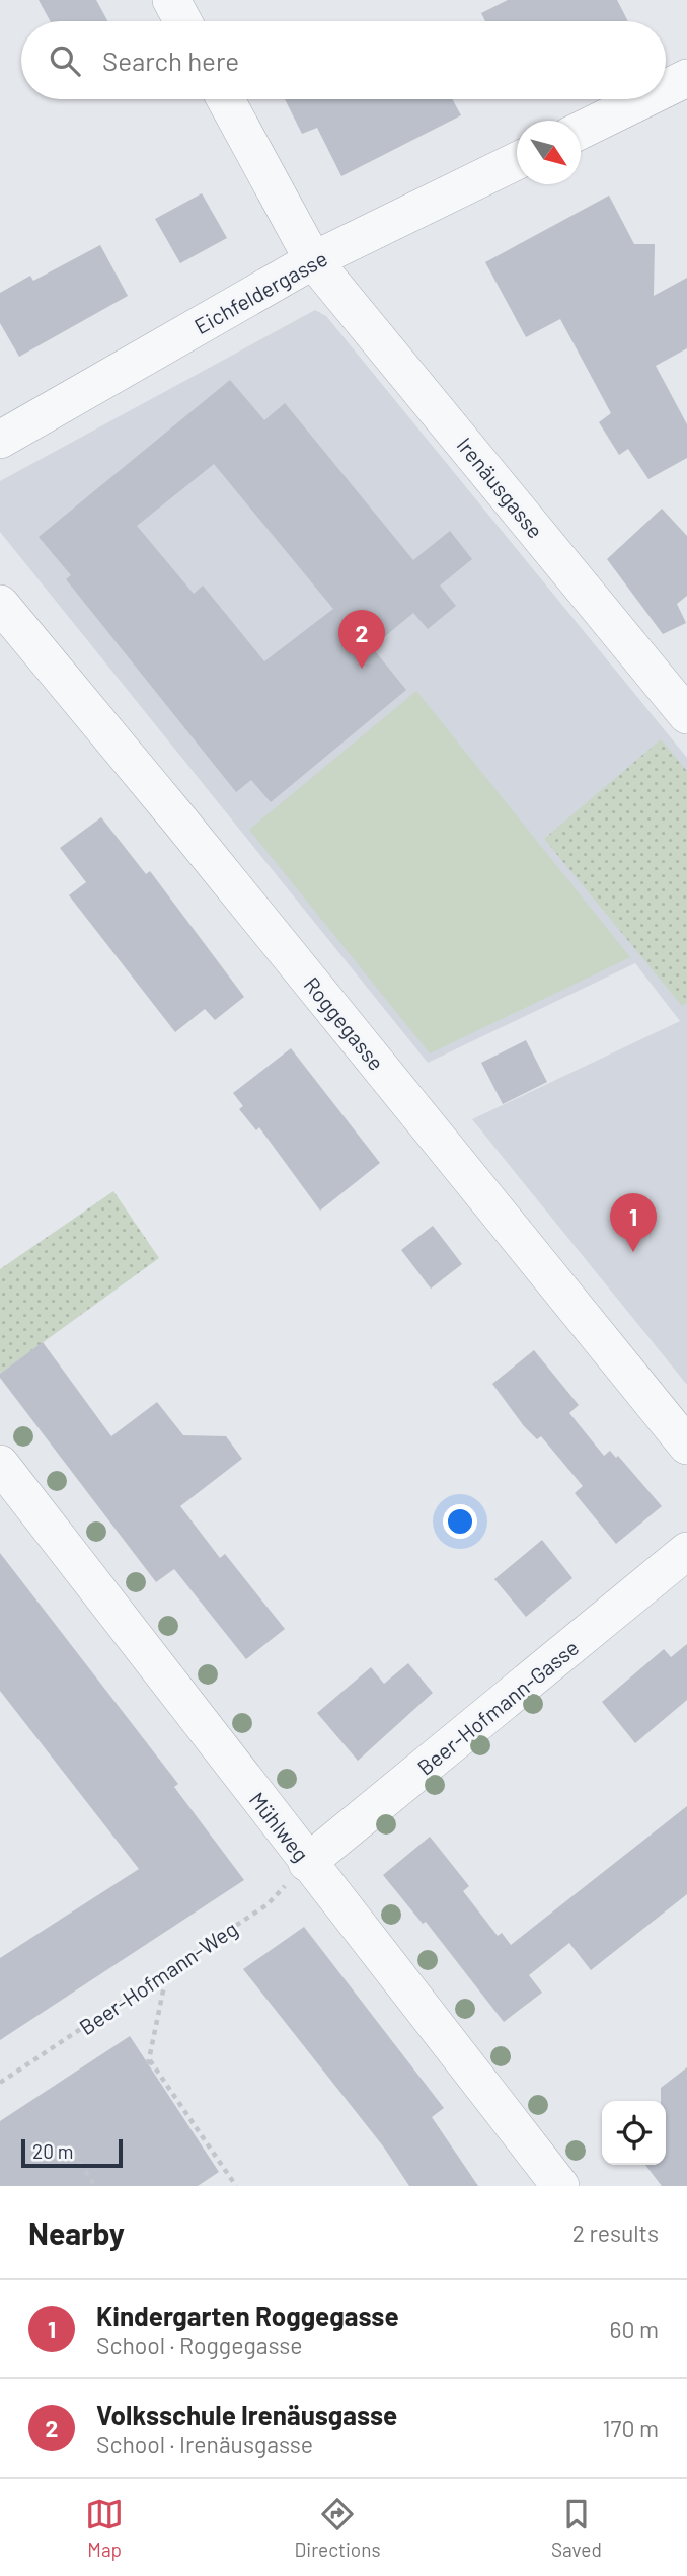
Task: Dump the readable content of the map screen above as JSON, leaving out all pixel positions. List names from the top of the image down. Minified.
{"streets":{"street":["Eichfeldergasse","Irenäusgasse","Roggegasse","Beer-Hofmann-Gasse","Mühlweg"],"path":["Beer-Hofmann-Weg"]},"crossings":[["Eichfeldergasse","Irenäusgasse"],["Beer-Hofmann-Gasse","Mühlweg"],["Beer-Hofmann-Gasse","Beer-Hofmann-Weg"],["Mühlweg","Beer-Hofmann-Weg"]],"scale_bar":"20 m","north":"bottom right","page":{"search":"Search here","pins":["2","1"],"scale":"20 m","heading":["Nearby","2 results"],"list":[{"mark":"1","name":"Kindergarten Roggegasse","note":"School · Roggegasse","value":"60 m"},{"mark":"2","name":"Volksschule Irenäusgasse","note":"School · Irenäusgasse","value":"170 m"}],"nav":["Map","Directions","Saved"]}}
